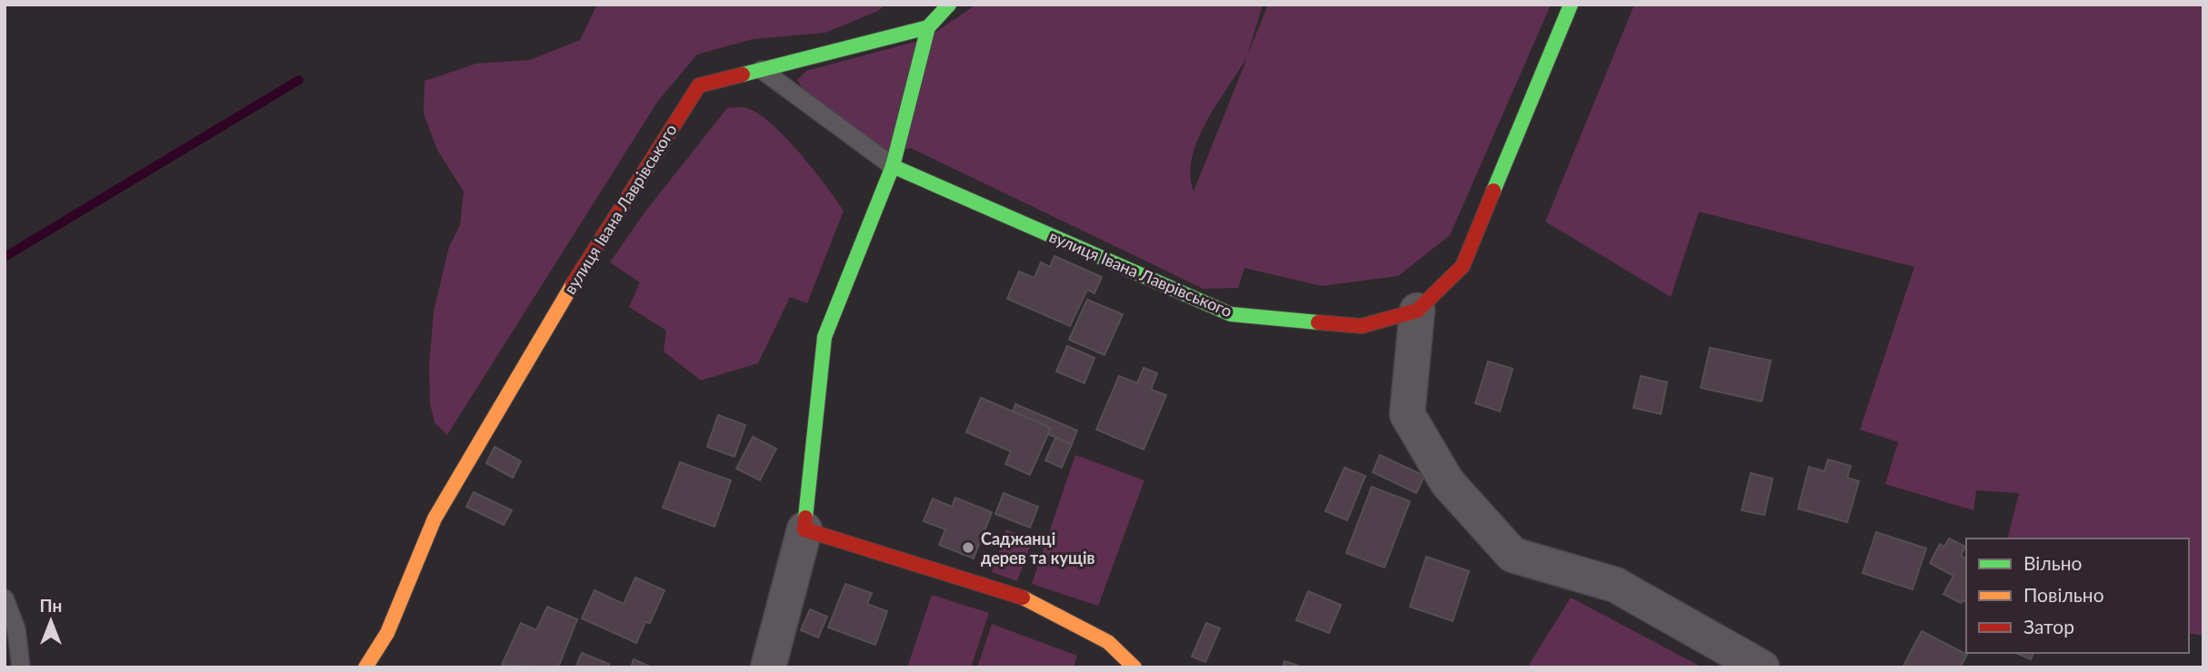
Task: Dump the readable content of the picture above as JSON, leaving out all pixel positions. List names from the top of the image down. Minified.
{"streets":{"street":["вулиця Івана Лаврівського"]},"places":["Саджанці дерев та кущів"],"legend":["Вільно","Повільно","Затор"],"north":"top"}
